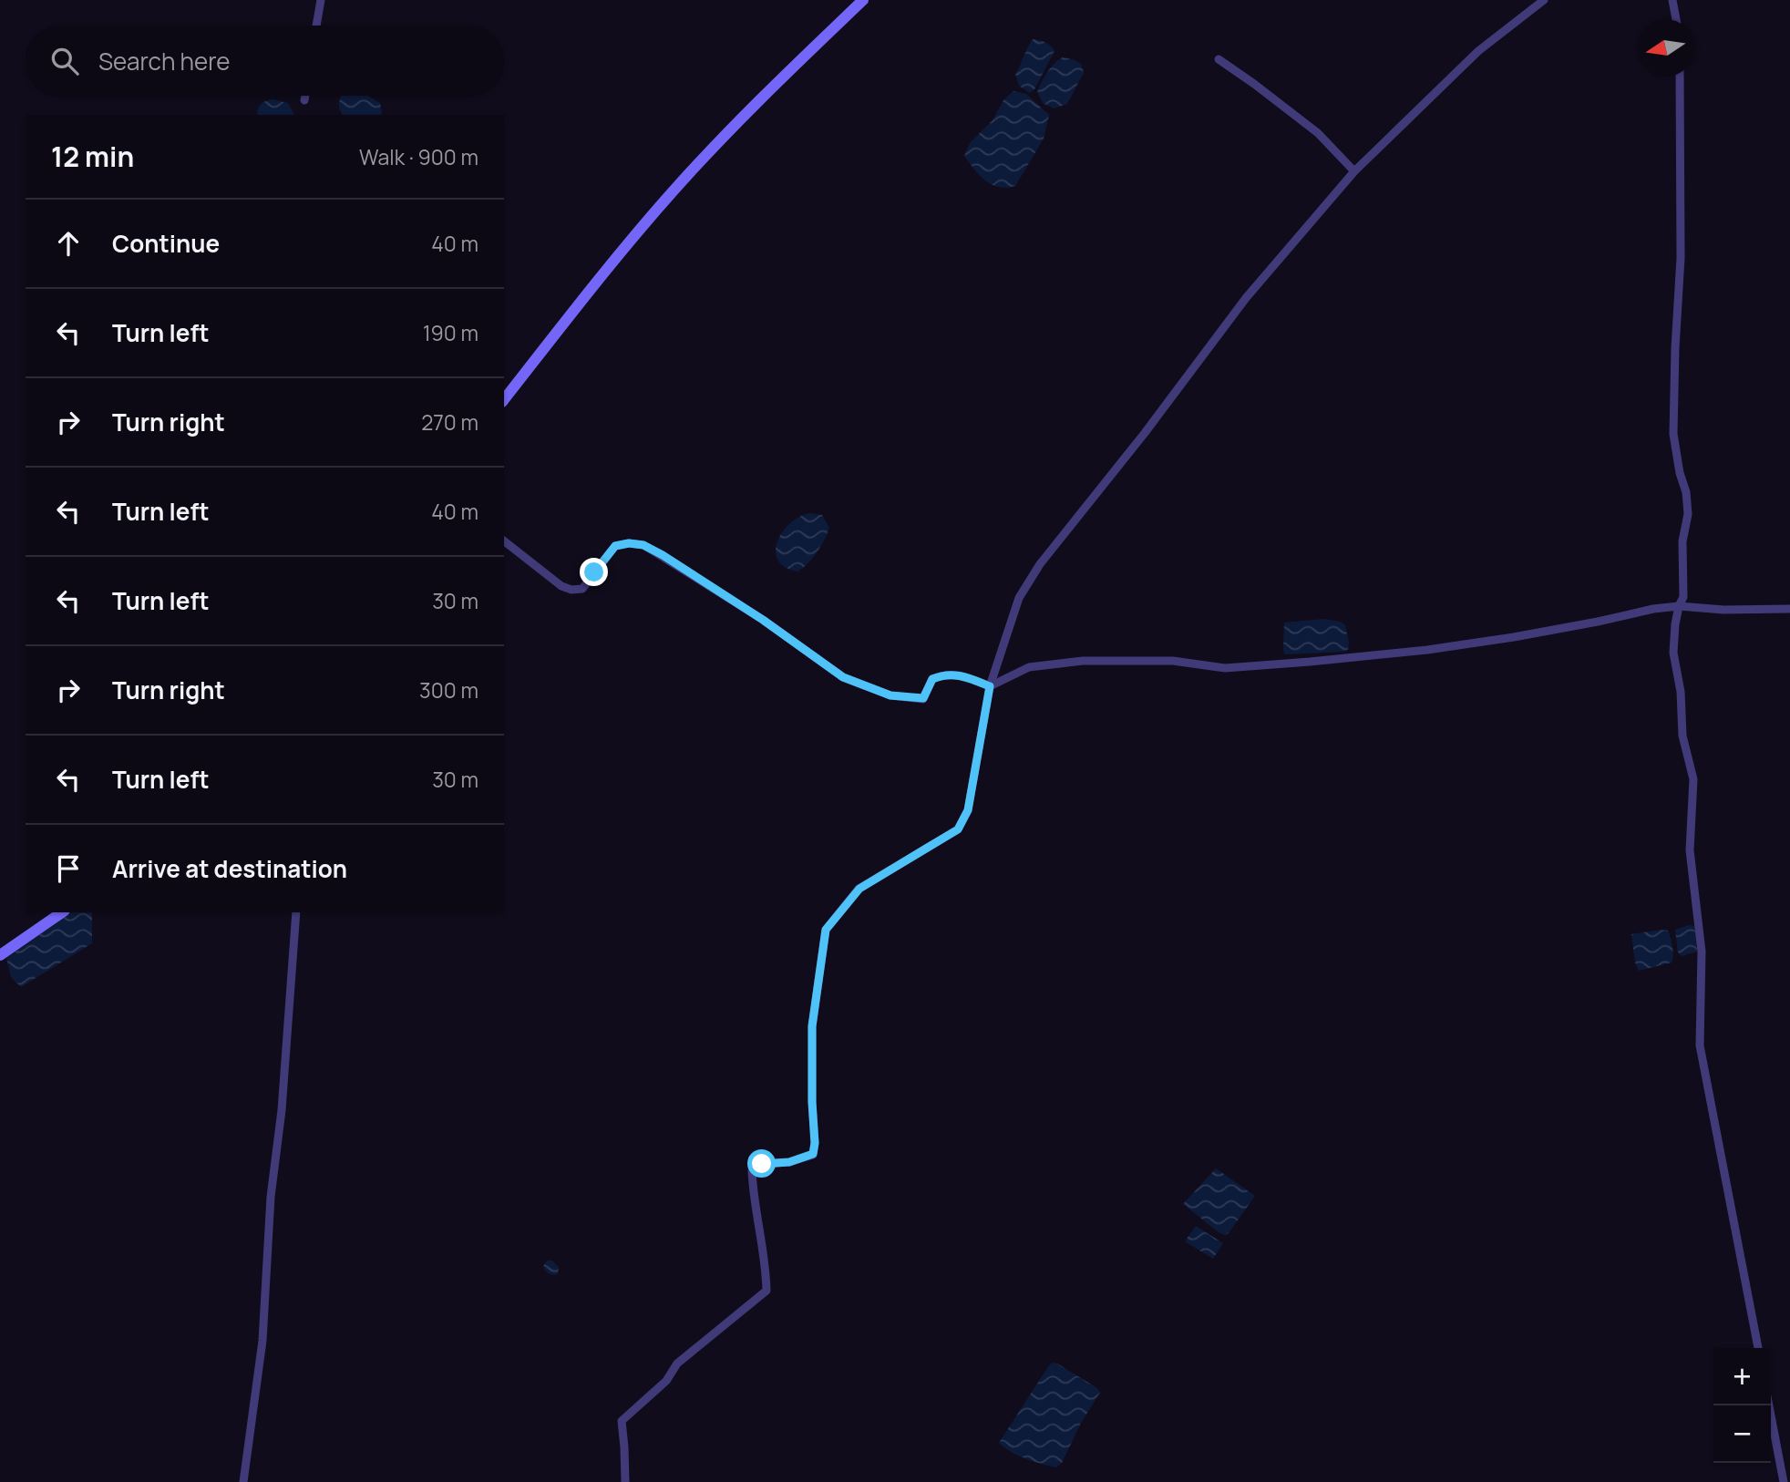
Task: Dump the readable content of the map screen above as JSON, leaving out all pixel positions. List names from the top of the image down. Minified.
{"north":"left","page":{"search":"Search here","heading":["12 min","Walk · 900 m"],"list":[["Continue","40 m"],["Turn left","190 m"],["Turn right","270 m"],["Turn left","40 m"],["Turn left","30 m"],["Turn right","300 m"],["Turn left","30 m"],"Arrive at destination"],"map_buttons":["+","−"]}}
